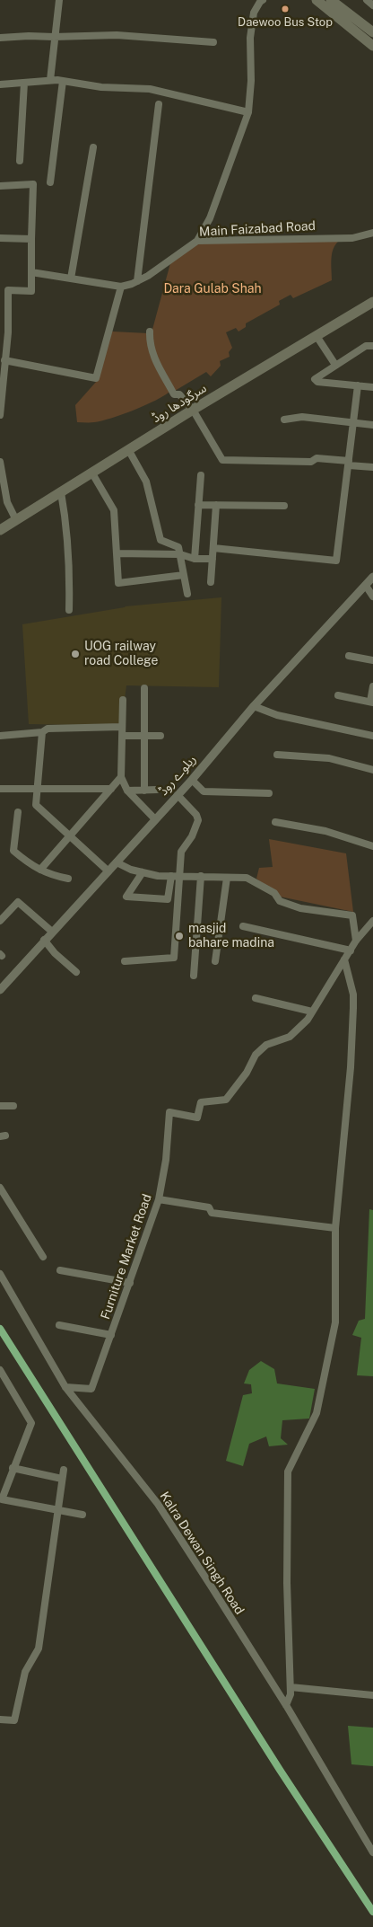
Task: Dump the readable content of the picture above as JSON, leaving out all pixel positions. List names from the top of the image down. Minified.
{"streets":{"main road":["سرگودھا روڈ"],"street":["Main Faizabad Road","ریلوے روڈ","Furniture Market Road","Kalra Dewan Singh Road"]},"crossings":[["Furniture Market Road","Kalra Dewan Singh Road"]],"parks":["Dara Gulab Shah"],"places":["Daewoo Bus Stop","UOG railway road College","masjid bahare madina"]}
